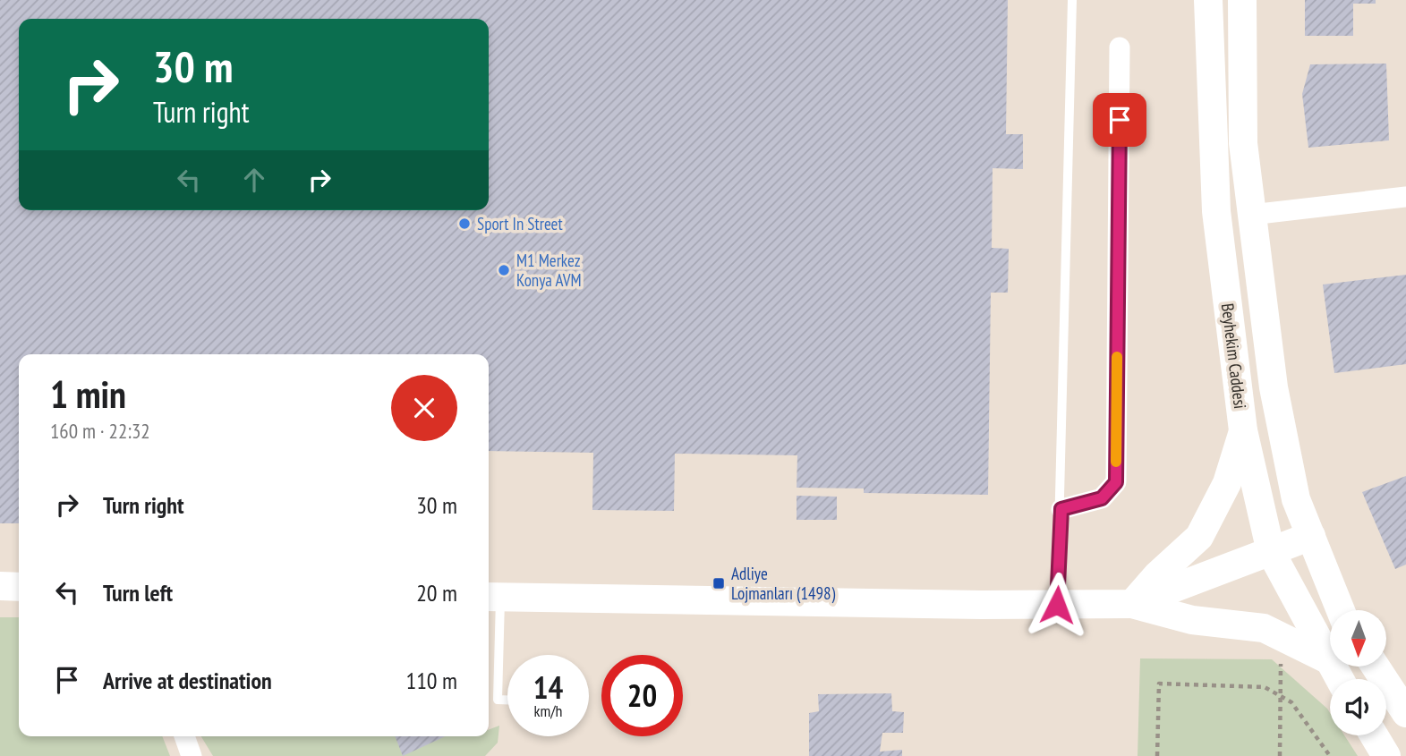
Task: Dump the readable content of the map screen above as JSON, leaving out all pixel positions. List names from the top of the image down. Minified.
{"streets":{"main road":["Beyhekim Caddesi"]},"places":{"other":["Sport In Street","M1 Merkez Konya AVM"],"transit":["Adliye Lojmanları (1498)"]},"north":"bottom","page":{"turn":["30 m","Turn right"],"heading":["1 min","160 m · 22:32"],"list":[{"name":"Turn right","value":"30 m"},{"name":"Turn left","value":"20 m"},{"name":"Arrive at destination","value":"110 m"}],"speed":"14 km/h","limit":"20"}}
